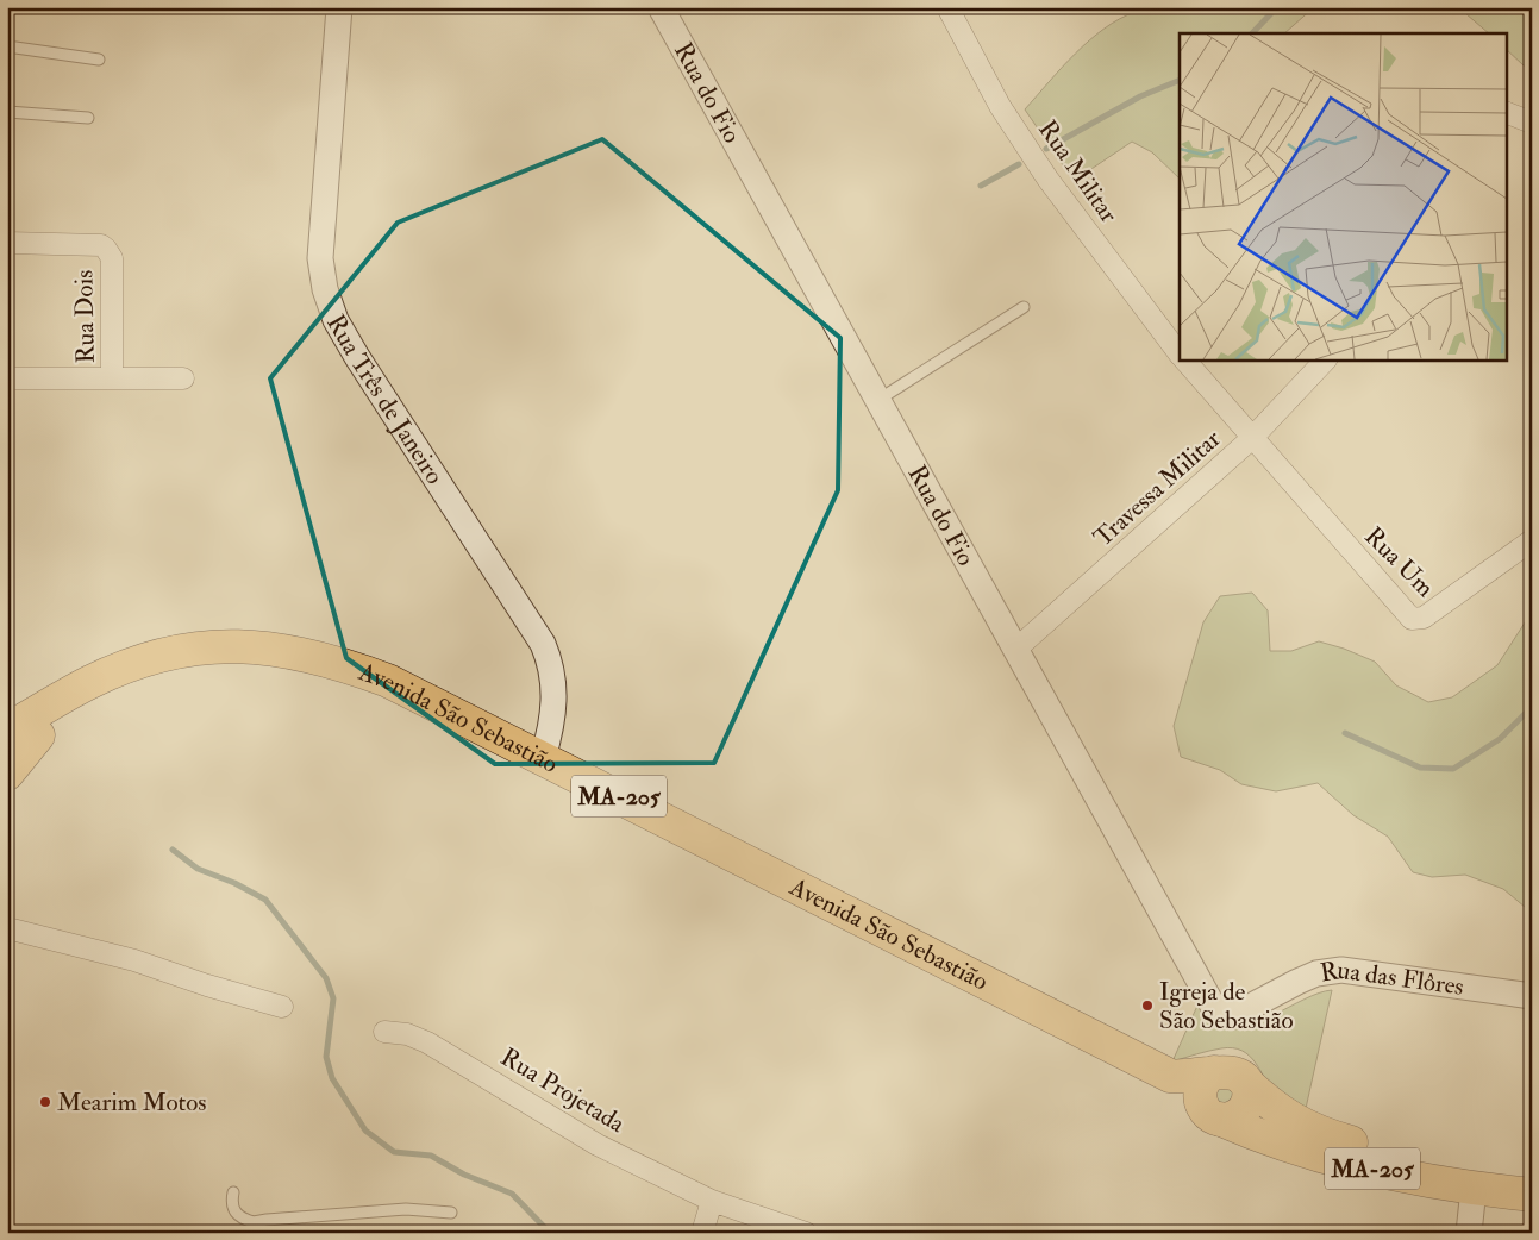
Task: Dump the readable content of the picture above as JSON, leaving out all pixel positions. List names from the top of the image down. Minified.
{"streets":{"main road":["Avenida São Sebastião","MA-205"],"street":["Rua do Fio","Rua Militar","Rua Dois","Rua Três de Janeiro","Travessa Militar","Rua Um","Rua das Flôres","Rua Projetada"]},"crossings":[["Rua do Fio","Travessa Militar"],["Rua do Fio","Rua das Flôres"],["Rua Militar","Travessa Militar"],["Rua Militar","Rua Um"],["Rua Três de Janeiro","Avenida São Sebastião"],["Travessa Militar","Rua Um"],["Avenida São Sebastião","MA-205"]],"places":["Igreja de São Sebastião","Mearim Motos"]}
